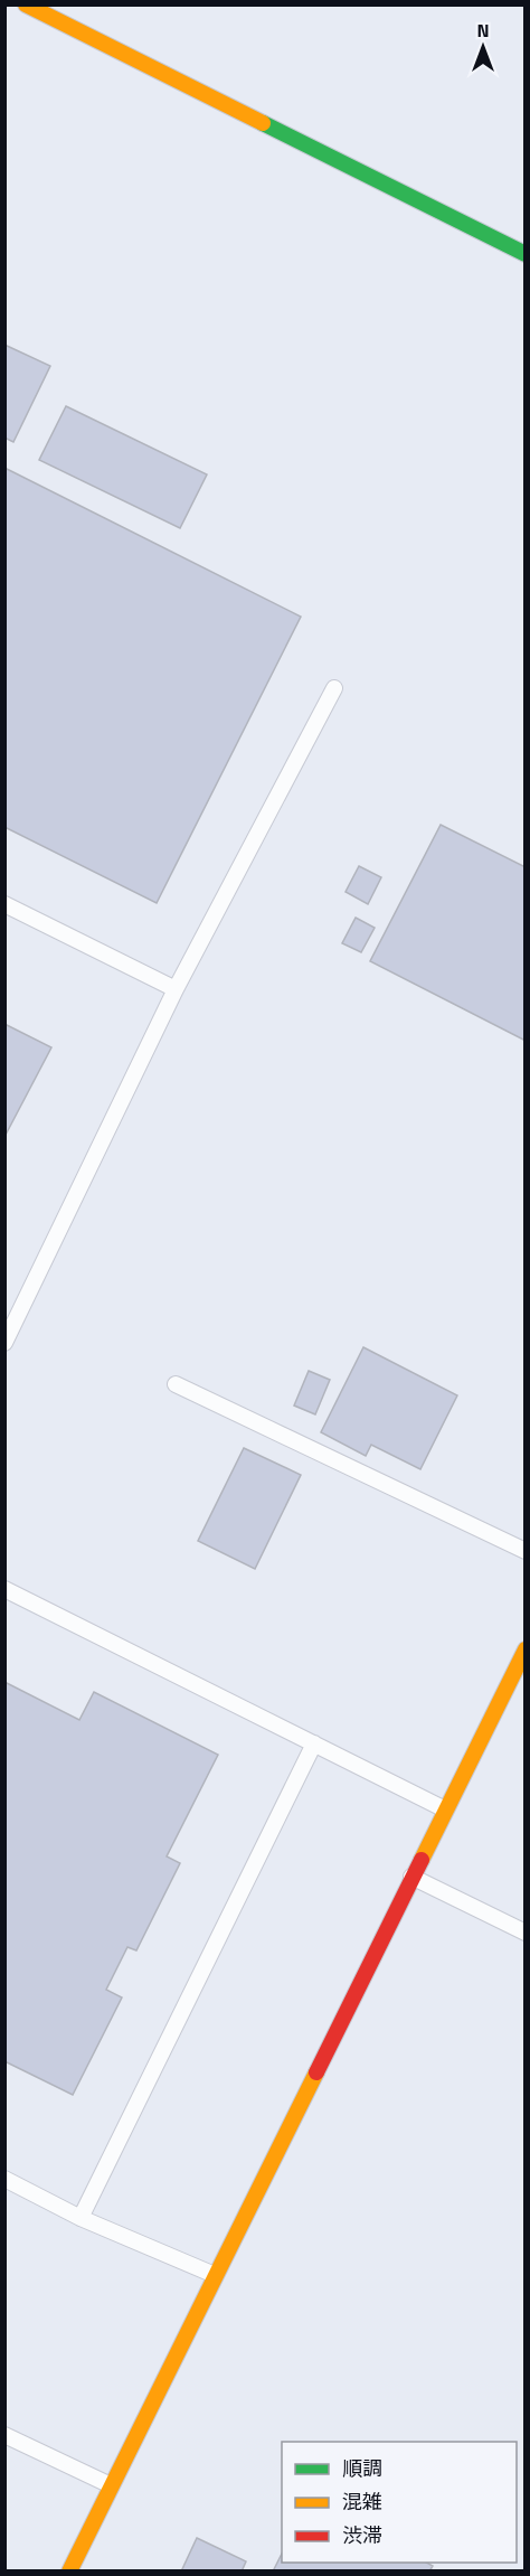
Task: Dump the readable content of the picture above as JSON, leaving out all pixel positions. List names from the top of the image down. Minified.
{"legend":["順調","混雑","渋滞"],"north":"top"}
